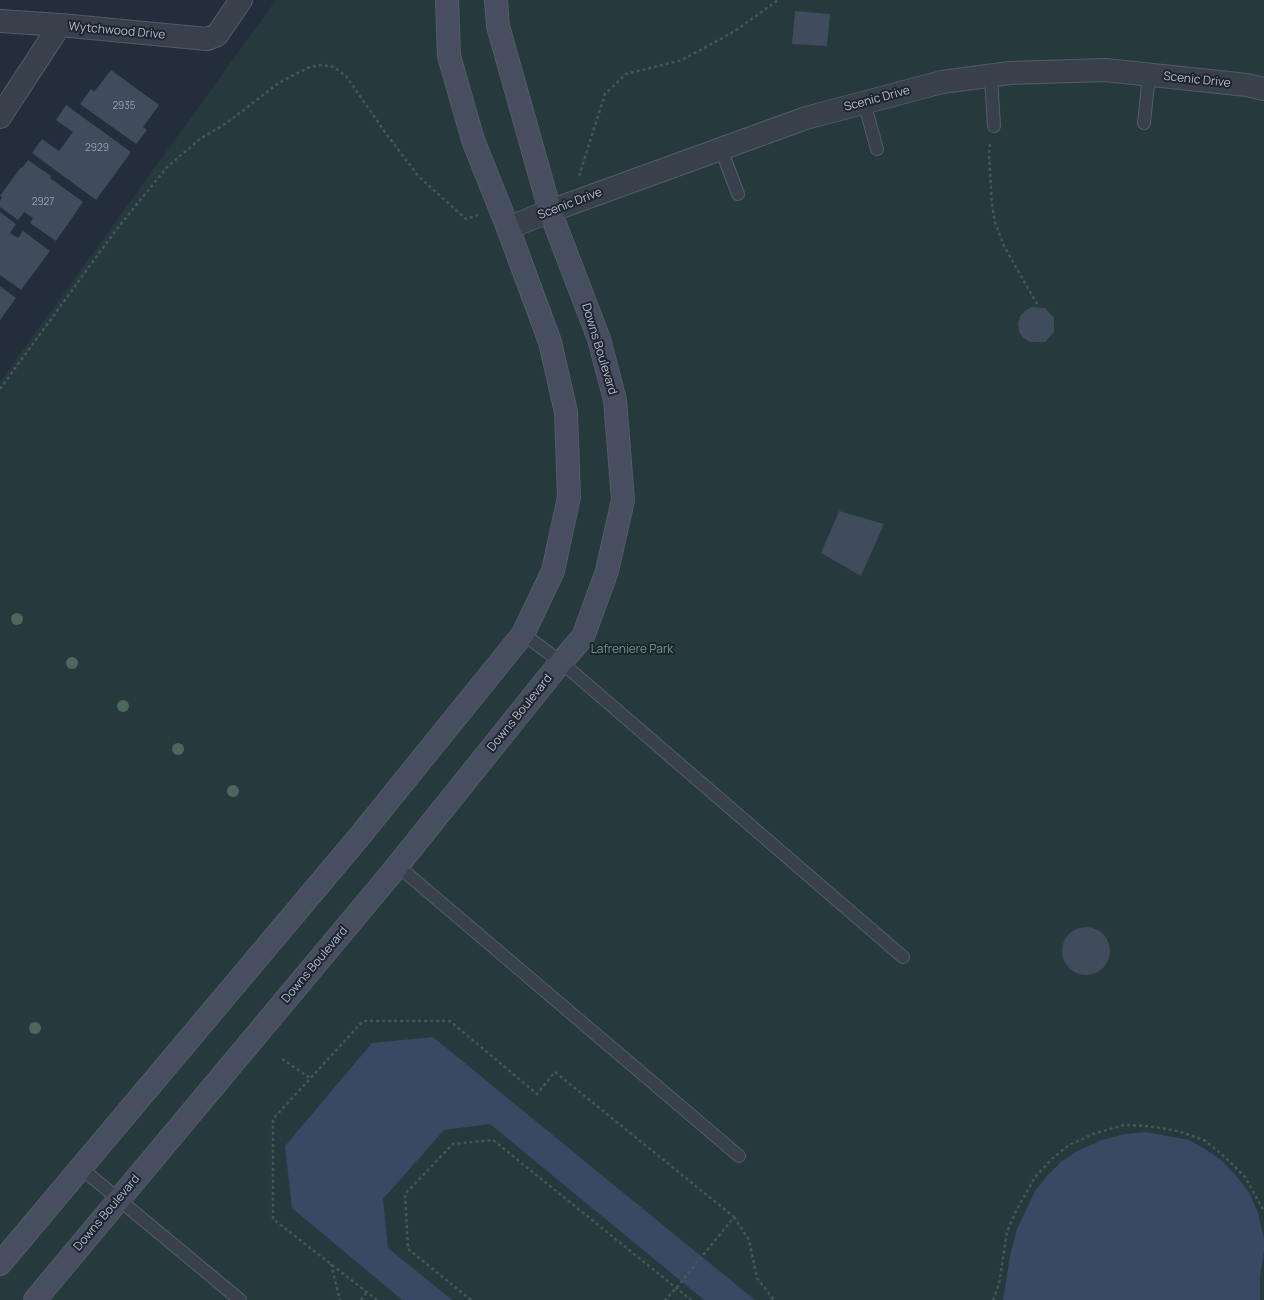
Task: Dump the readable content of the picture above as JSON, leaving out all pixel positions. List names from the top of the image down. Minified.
{"streets":{"street":["Wytchwood Drive","Scenic Drive","Downs Boulevard"]},"crossings":[["Scenic Drive","Downs Boulevard"]],"parks":["Lafreniere Park"],"house_numbers":["2935","2929","2927"]}
